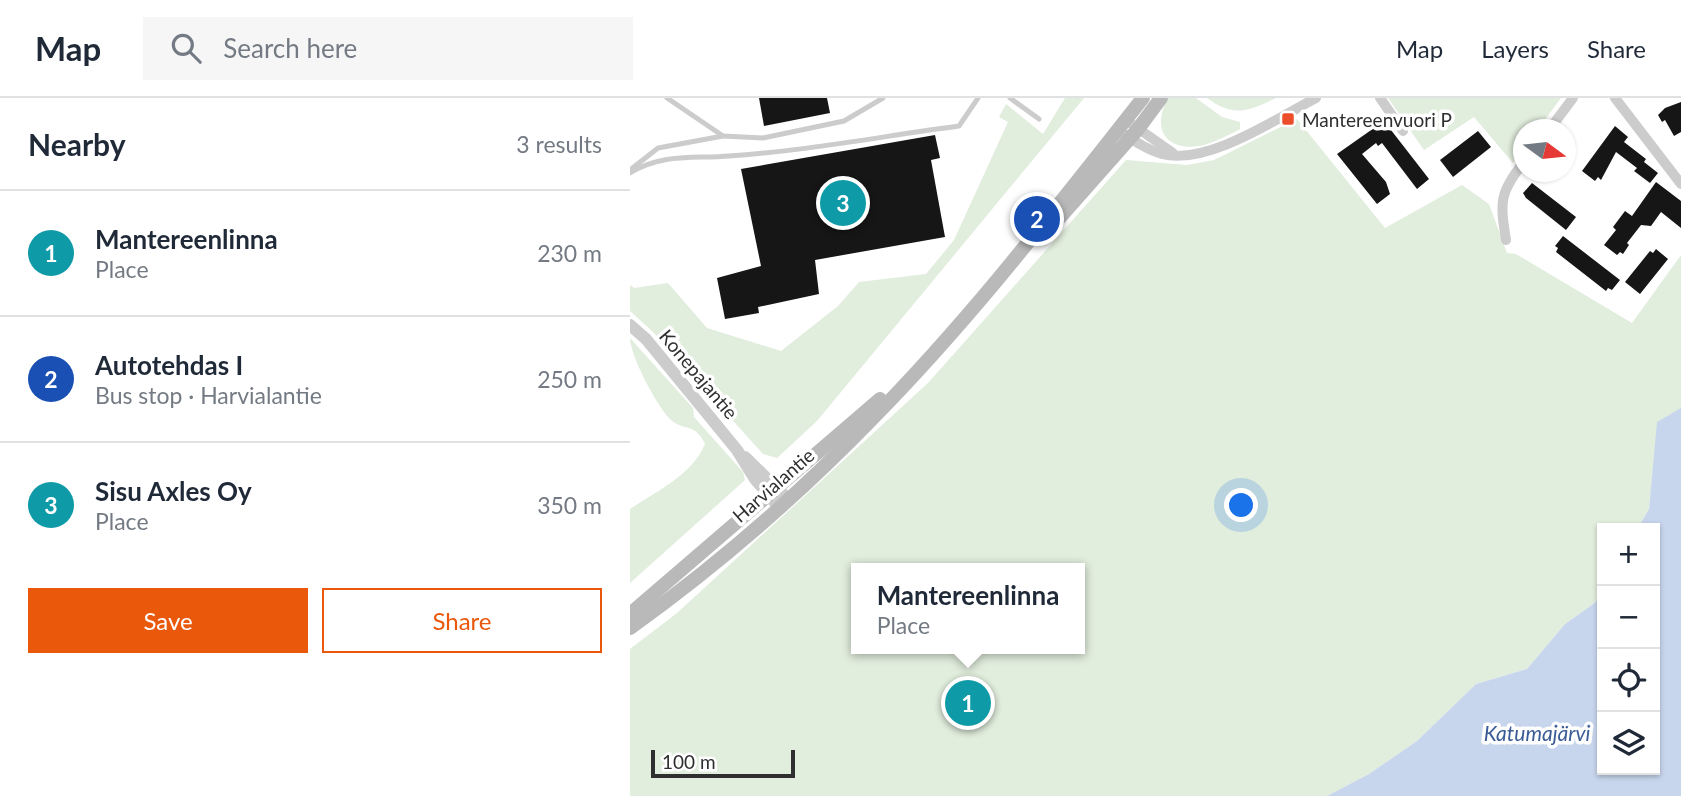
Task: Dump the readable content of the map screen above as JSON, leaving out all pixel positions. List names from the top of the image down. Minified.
{"streets":{"main road":["Harvialantie"],"street":["Konepajantie"]},"crossings":[["Konepajantie","Harvialantie"]],"water":["Katumajärvi"],"places":{"transit":["Mantereenvuori P"]},"scale_bar":"100 m","north":"right","page":{"header":"Map","search":"Search here","nav":["Map","Layers","Share"],"heading":["Nearby","3 results"],"pins":["3","2","1"],"list":[{"mark":"1","name":"Mantereenlinna","note":"Place","value":"230 m"},{"mark":"2","name":"Autotehdas I","note":"Bus stop · Harvialantie","value":"250 m"},{"mark":"3","name":"Sisu Axles Oy","note":"Place","value":"350 m"}],"map_buttons":["+","−"],"popup":["Mantereenlinna","Place"],"buttons":["Save","Share"],"scale":"100 m"}}
